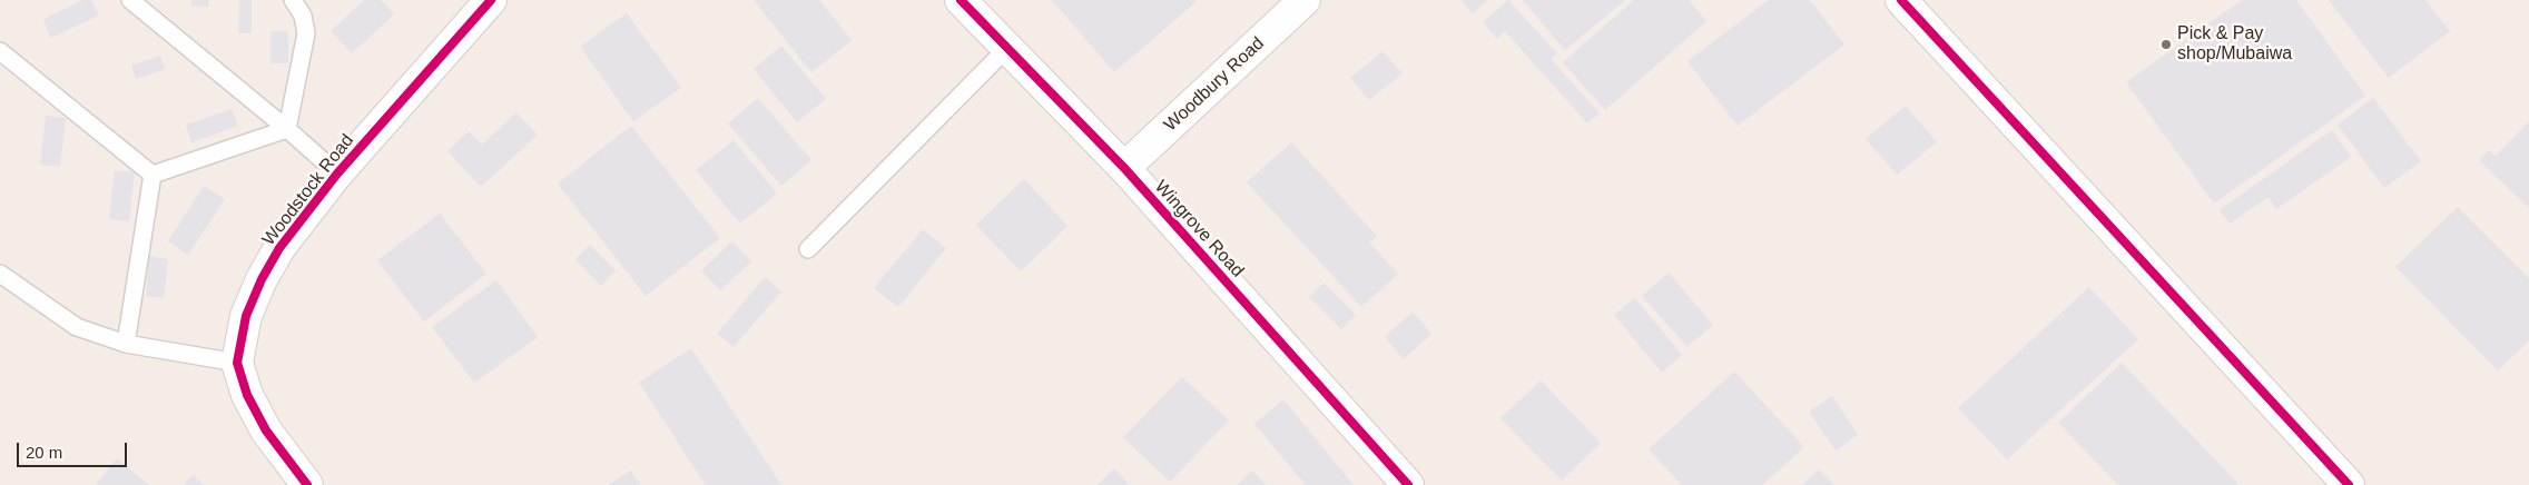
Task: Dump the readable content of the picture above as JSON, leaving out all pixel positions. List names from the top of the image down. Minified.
{"streets":{"street":["Woodbury Road","Woodstock Road","Wingrove Road"]},"crossings":[["Woodbury Road","Wingrove Road"]],"places":["Pick & Pay shop/Mubaiwa"],"scale_bar":"20 m"}
